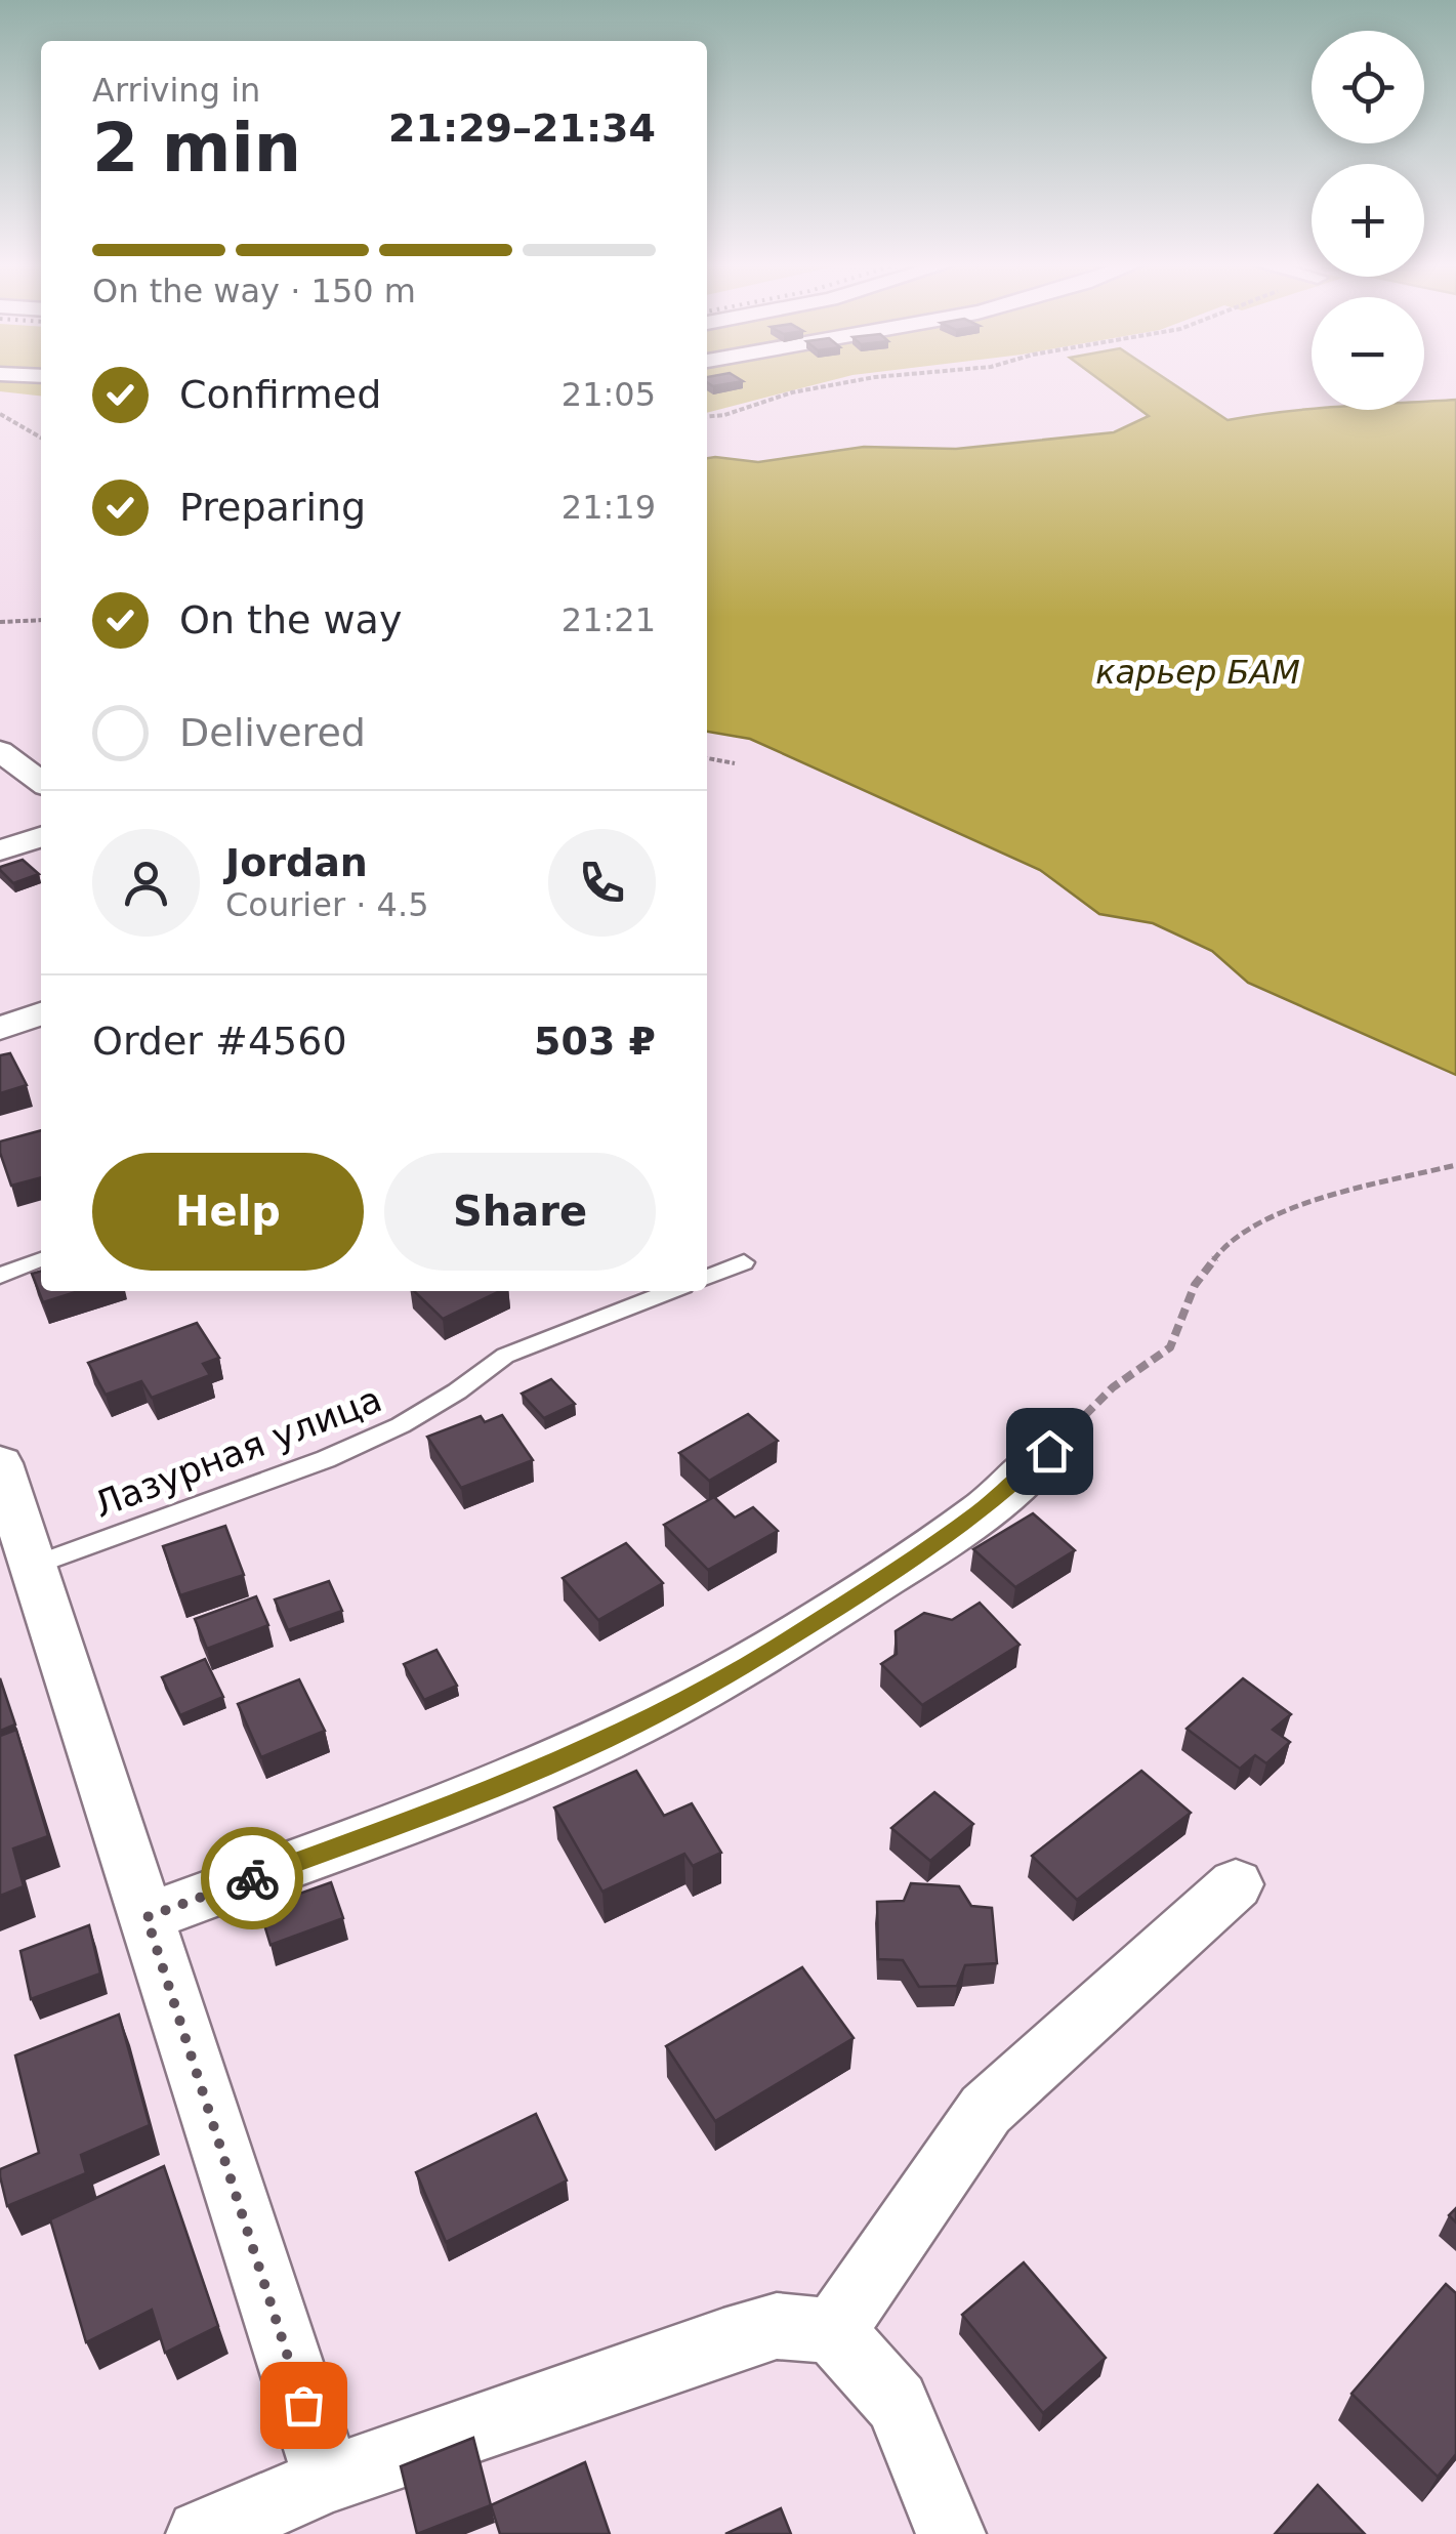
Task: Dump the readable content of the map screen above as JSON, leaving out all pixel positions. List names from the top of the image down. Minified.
{"streets":{"lane":["Лазурная улица"]},"water":["карьер БАМ"],"page":{"map_buttons":["+","−"],"heading":["2 min","Arriving in","21:29–21:34"],"panel":["Jordan","Courier · 4.5","Order #4560","503 ₽"],"bar":"On the way · 150 m","list":[["Confirmed","21:05"],["Preparing","21:19"],["On the way","21:21"],"Delivered"],"buttons":["Help","Share"]}}
